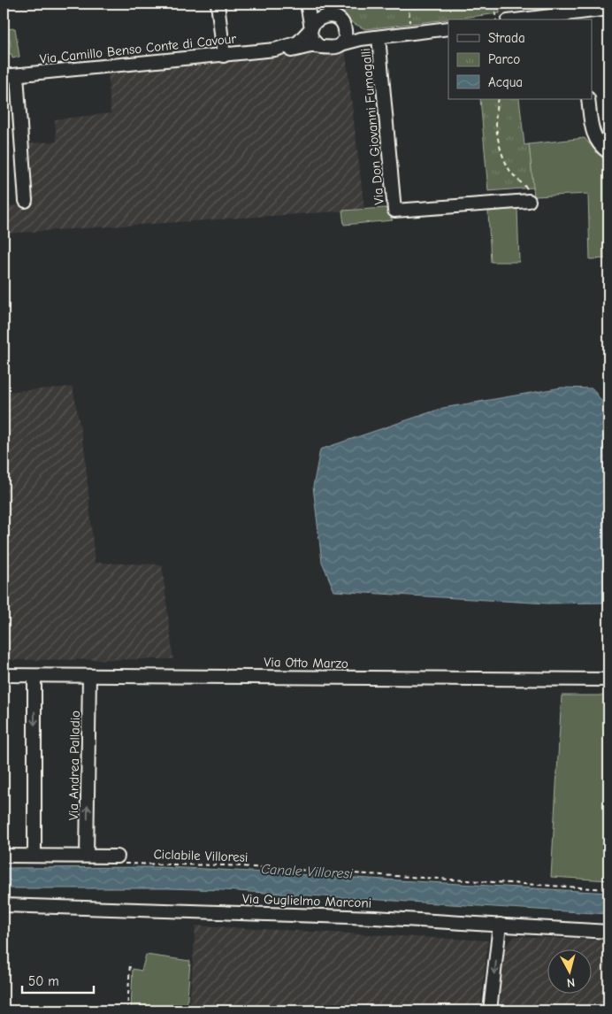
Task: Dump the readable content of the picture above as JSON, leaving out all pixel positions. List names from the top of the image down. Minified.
{"streets":{"street":["Via Camillo Benso Conte di Cavour","Via Don Giovanni Fumagalli","Via Otto Marzo","Via Andrea Palladio","Via Guglielmo Marconi"],"path":["Ciclabile Villoresi"]},"crossings":[["Via Otto Marzo","Via Andrea Palladio"]],"water":["Canale Villoresi"],"legend":["Strada","Parco","Acqua"],"scale_bar":"50 m","north":"bottom"}
